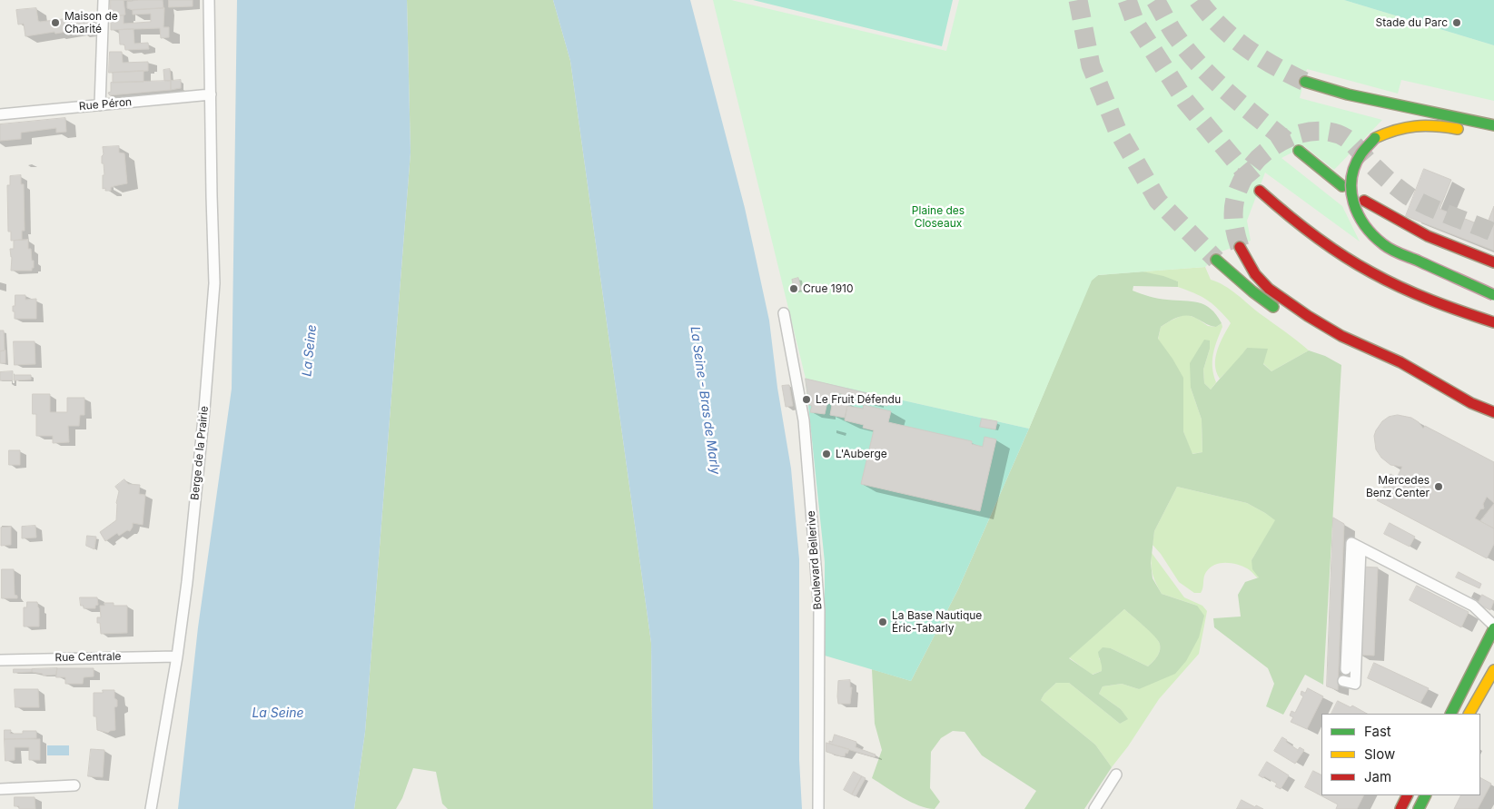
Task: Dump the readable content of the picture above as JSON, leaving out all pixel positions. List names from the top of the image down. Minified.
{"streets":{"street":["Rue Péron","Berge de la Prairie","Boulevard Bellerive","Rue Centrale"]},"crossings":[["Rue Péron","Berge de la Prairie"],["Berge de la Prairie","Rue Centrale"]],"water":["La Seine","La Seine - Bras de Marly"],"parks":["Plaine des Closeaux"],"places":["Maison de Charité","Stade du Parc","Crue 1910","Le Fruit Défendu","L'Auberge","Mercedes Benz Center","La Base Nautique Éric-Tabarly"],"legend":["Fast","Slow","Jam"]}
